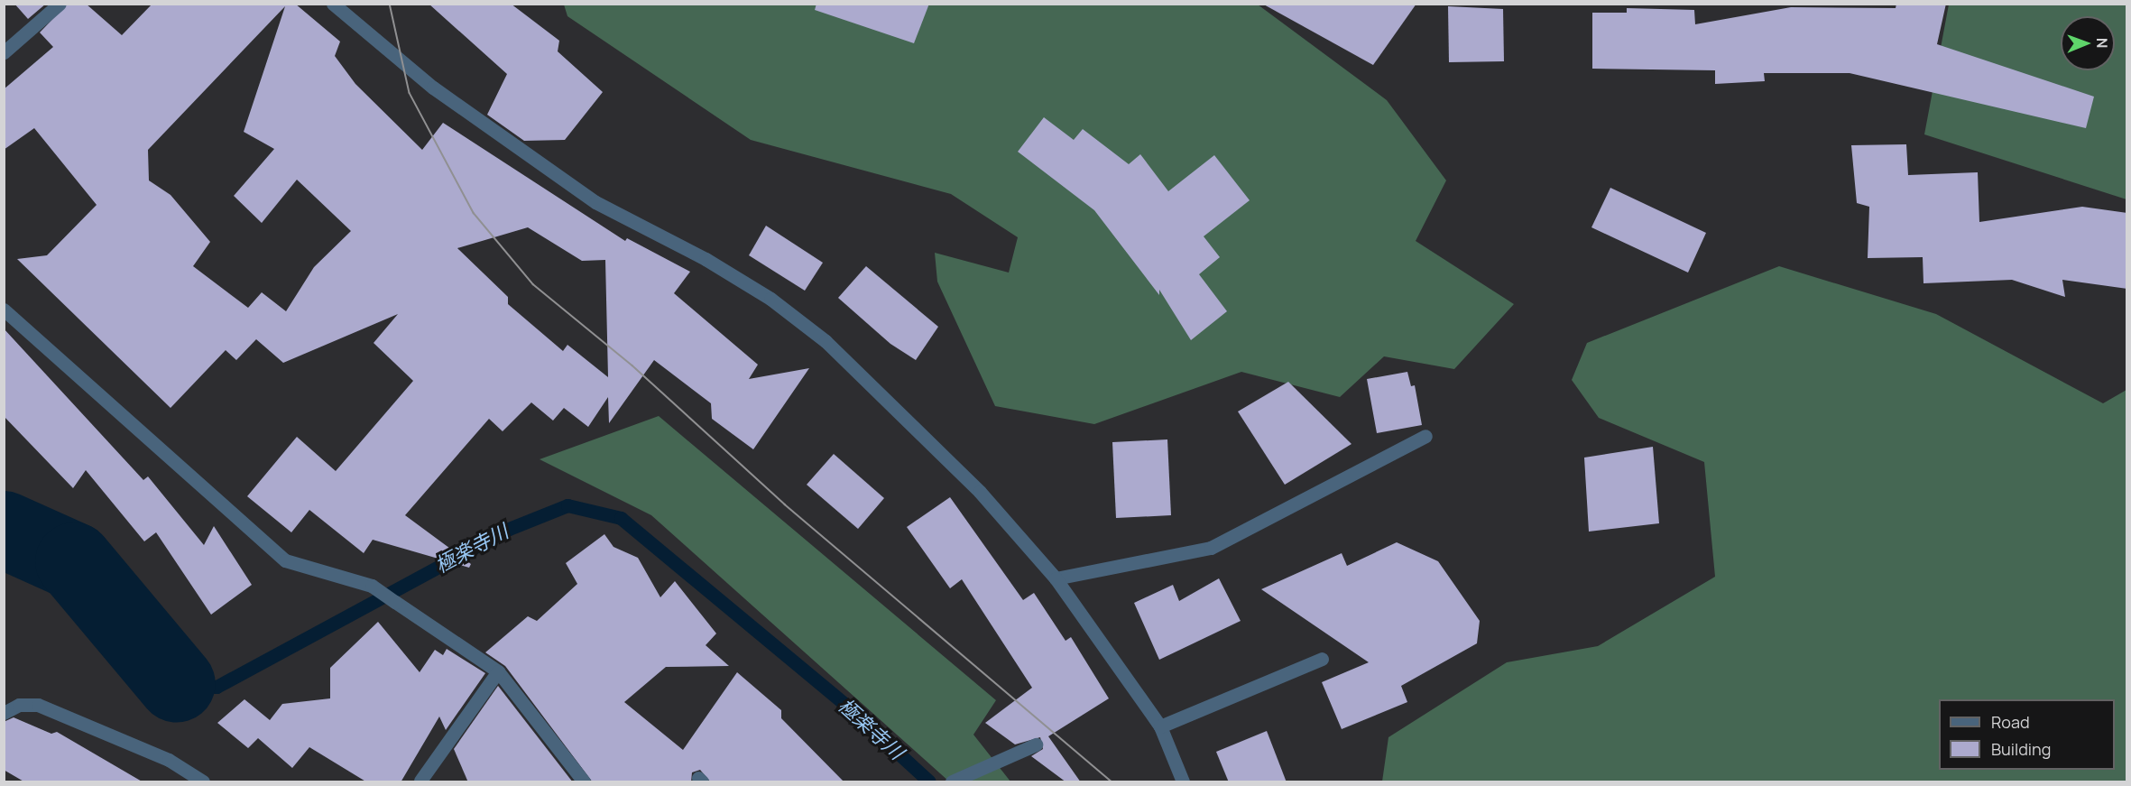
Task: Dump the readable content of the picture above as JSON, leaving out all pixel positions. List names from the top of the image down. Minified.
{"water":["極楽寺川"],"legend":["Road","Building"],"north":"right"}
